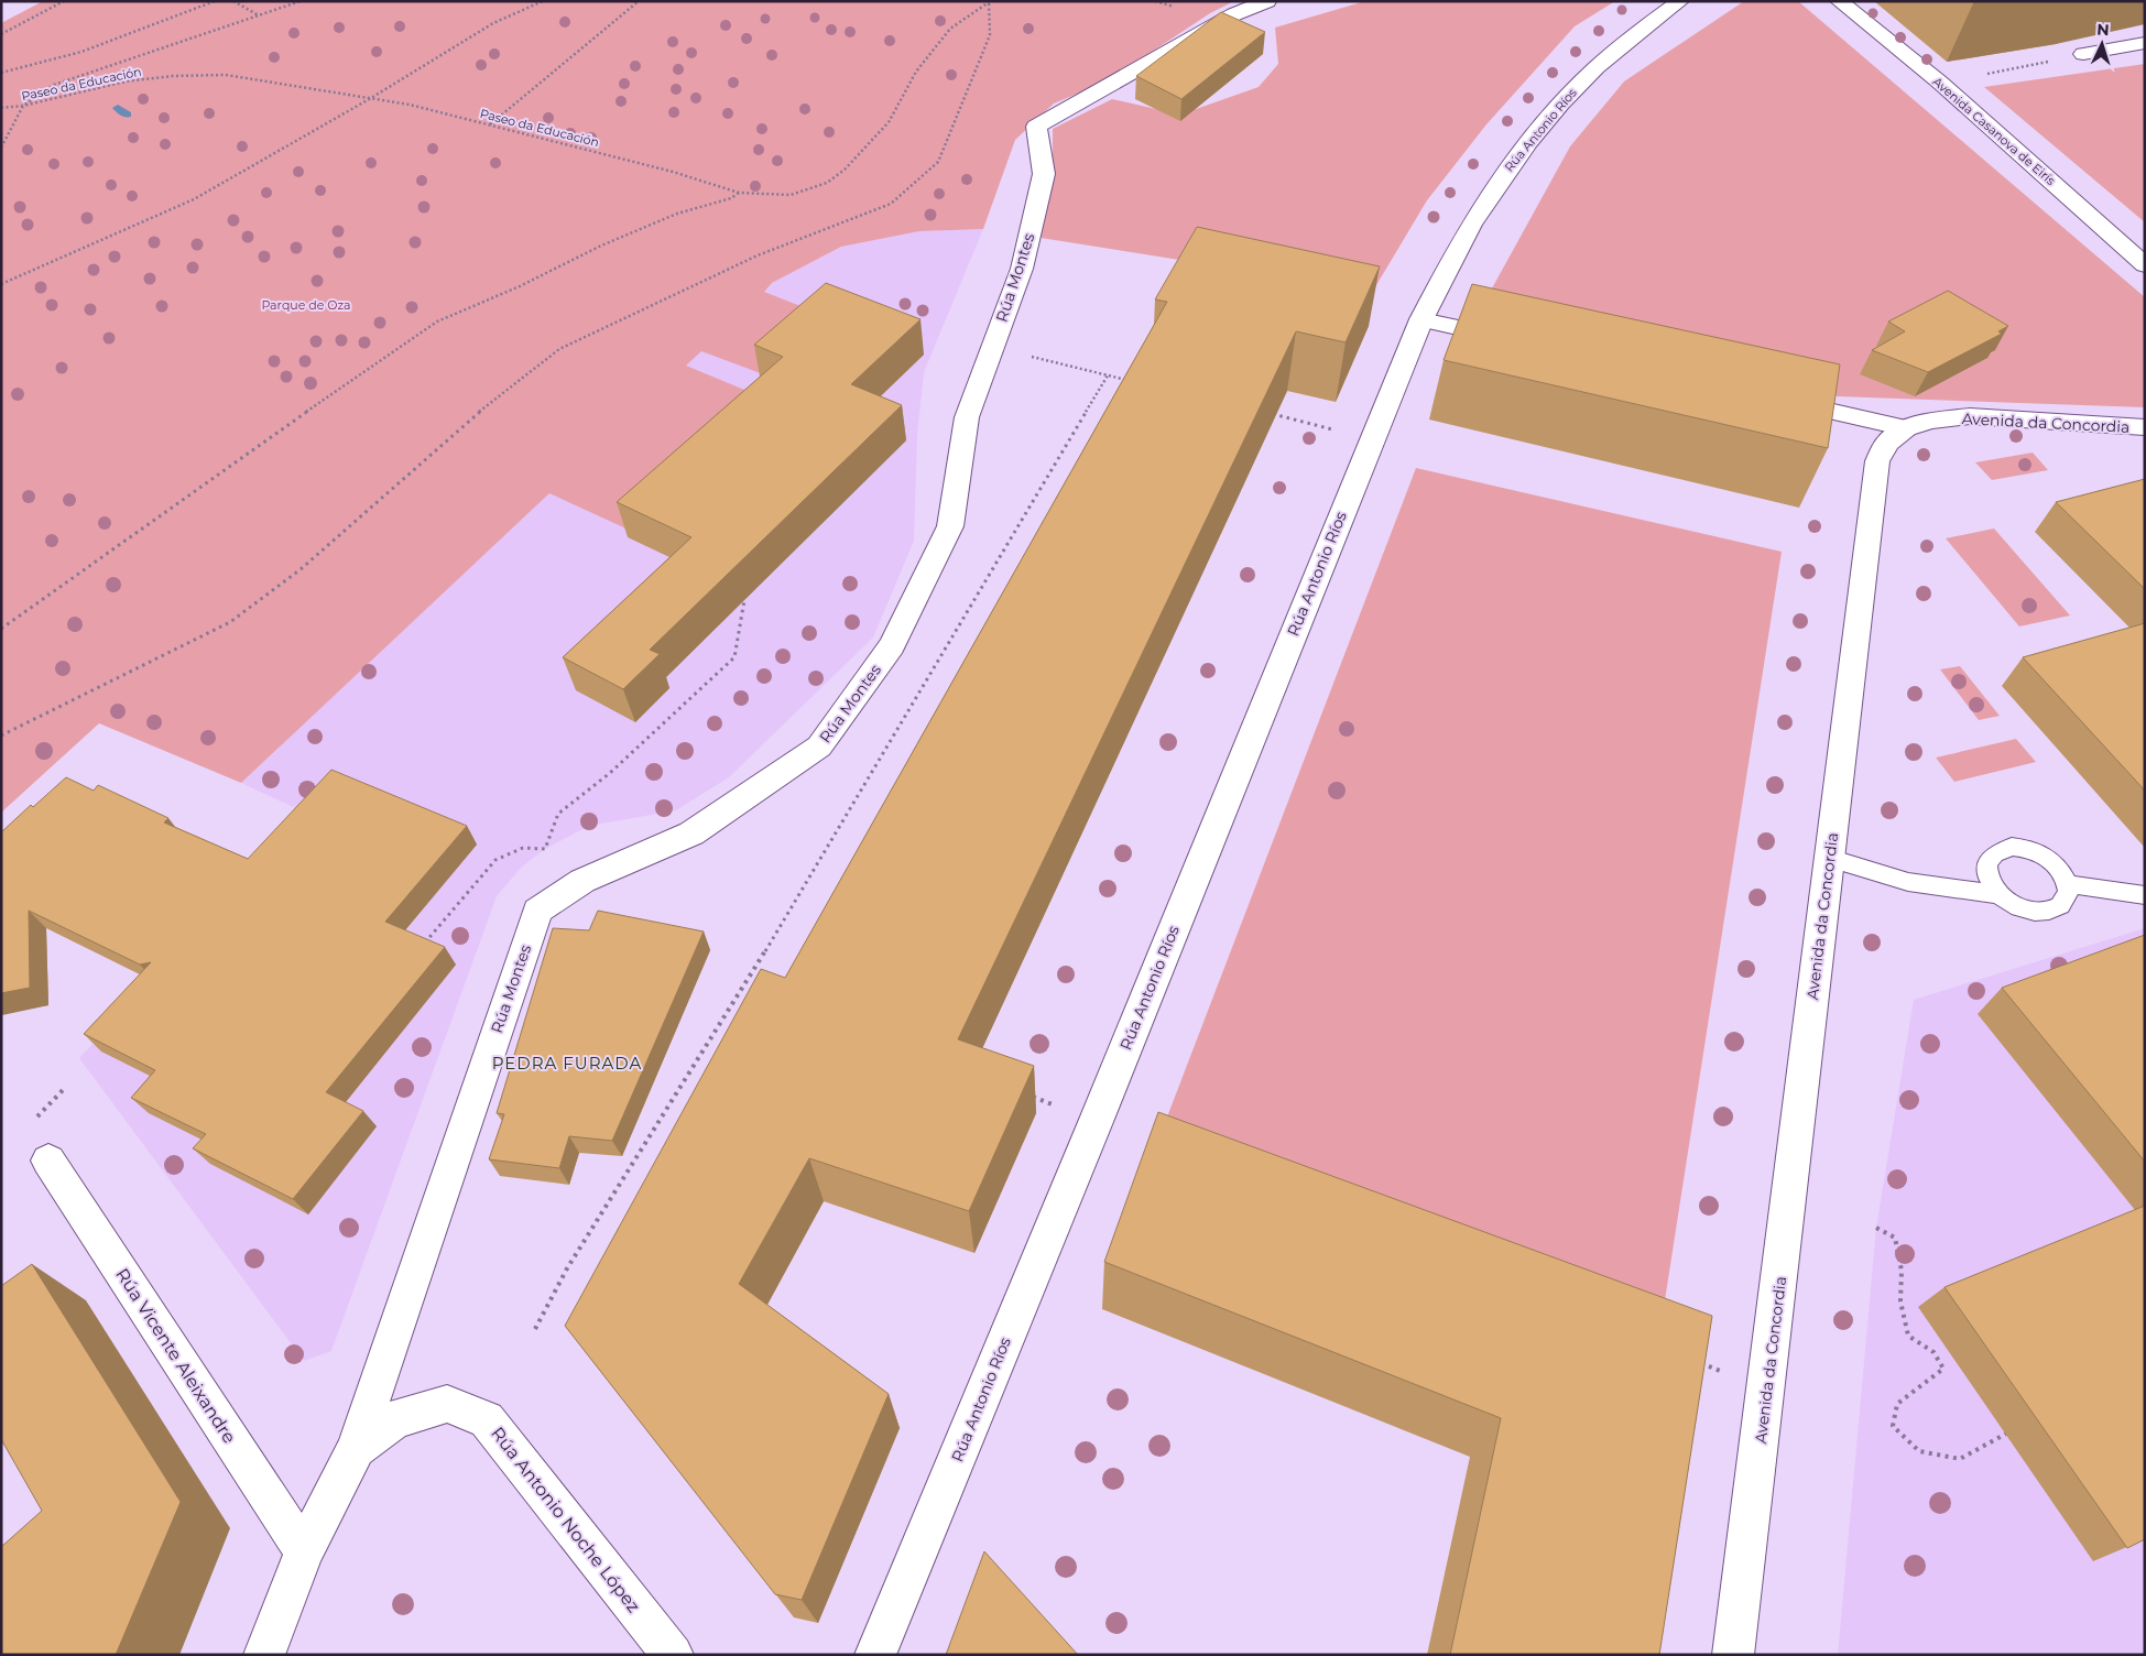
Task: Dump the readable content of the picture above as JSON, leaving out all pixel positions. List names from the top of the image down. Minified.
{"streets":{"street":["Rúa Antonio Ríos","Avenida Casanova de Eirís","Rúa Montes","Avenida da Concordia","Rúa Vicente Aleixandre","Rúa Antonio Noche López"],"path":["Paseo da Educación"]},"crossings":[["Rúa Montes","Rúa Antonio Noche López"]],"districts":["PEDRA FURADA"],"parks":["Parque de Oza"],"north":"top"}
